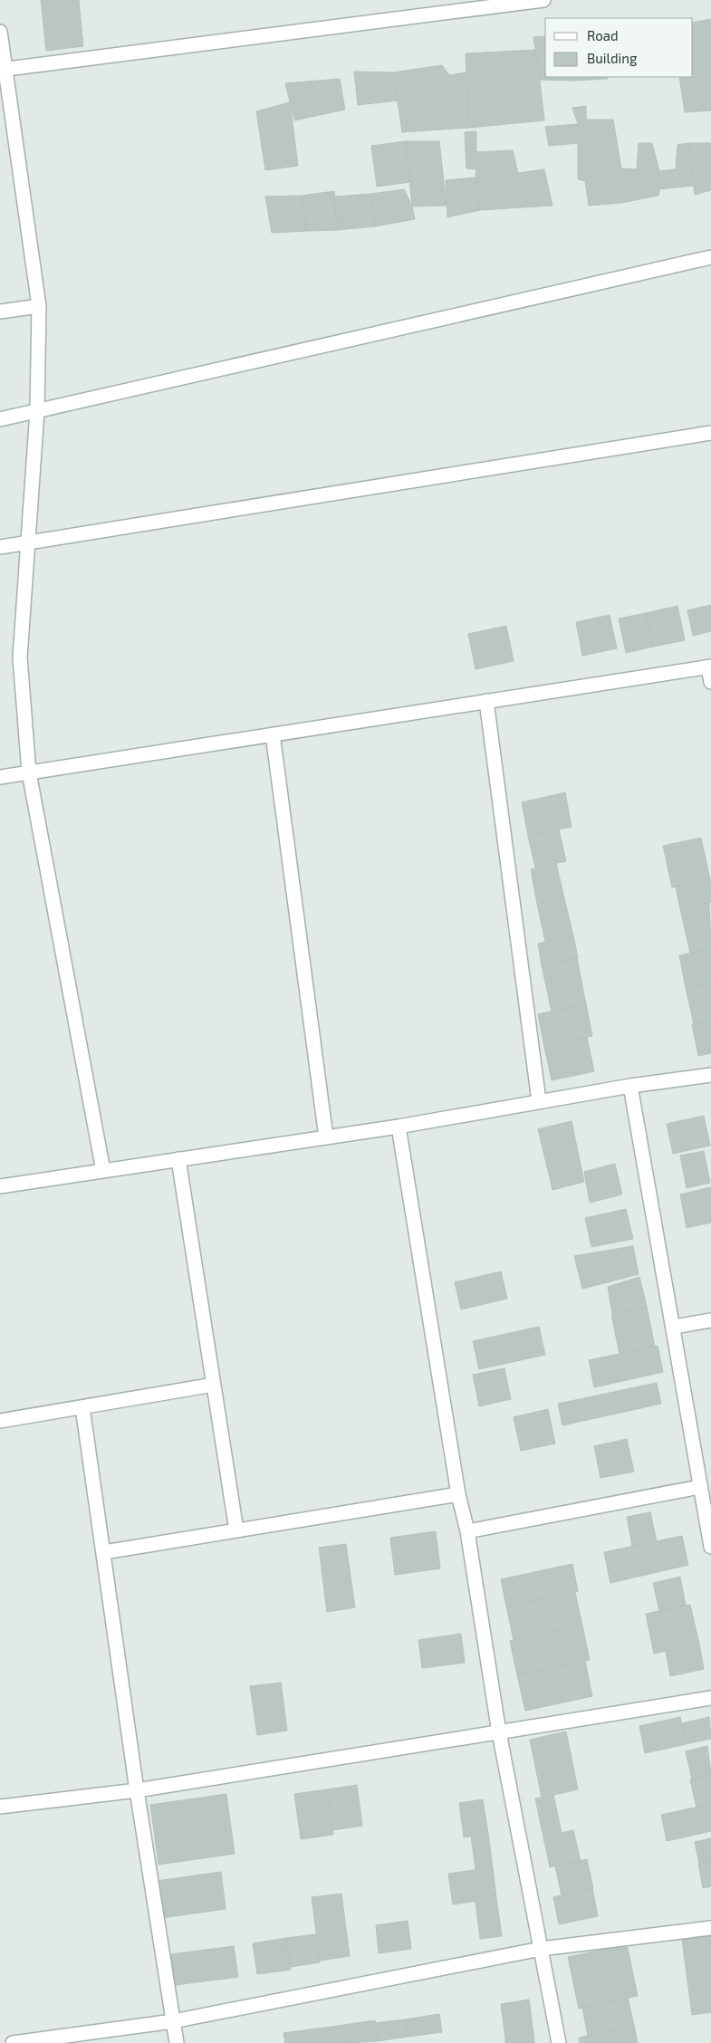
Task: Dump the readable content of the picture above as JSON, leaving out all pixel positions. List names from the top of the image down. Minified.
{"legend":["Road","Building"]}
